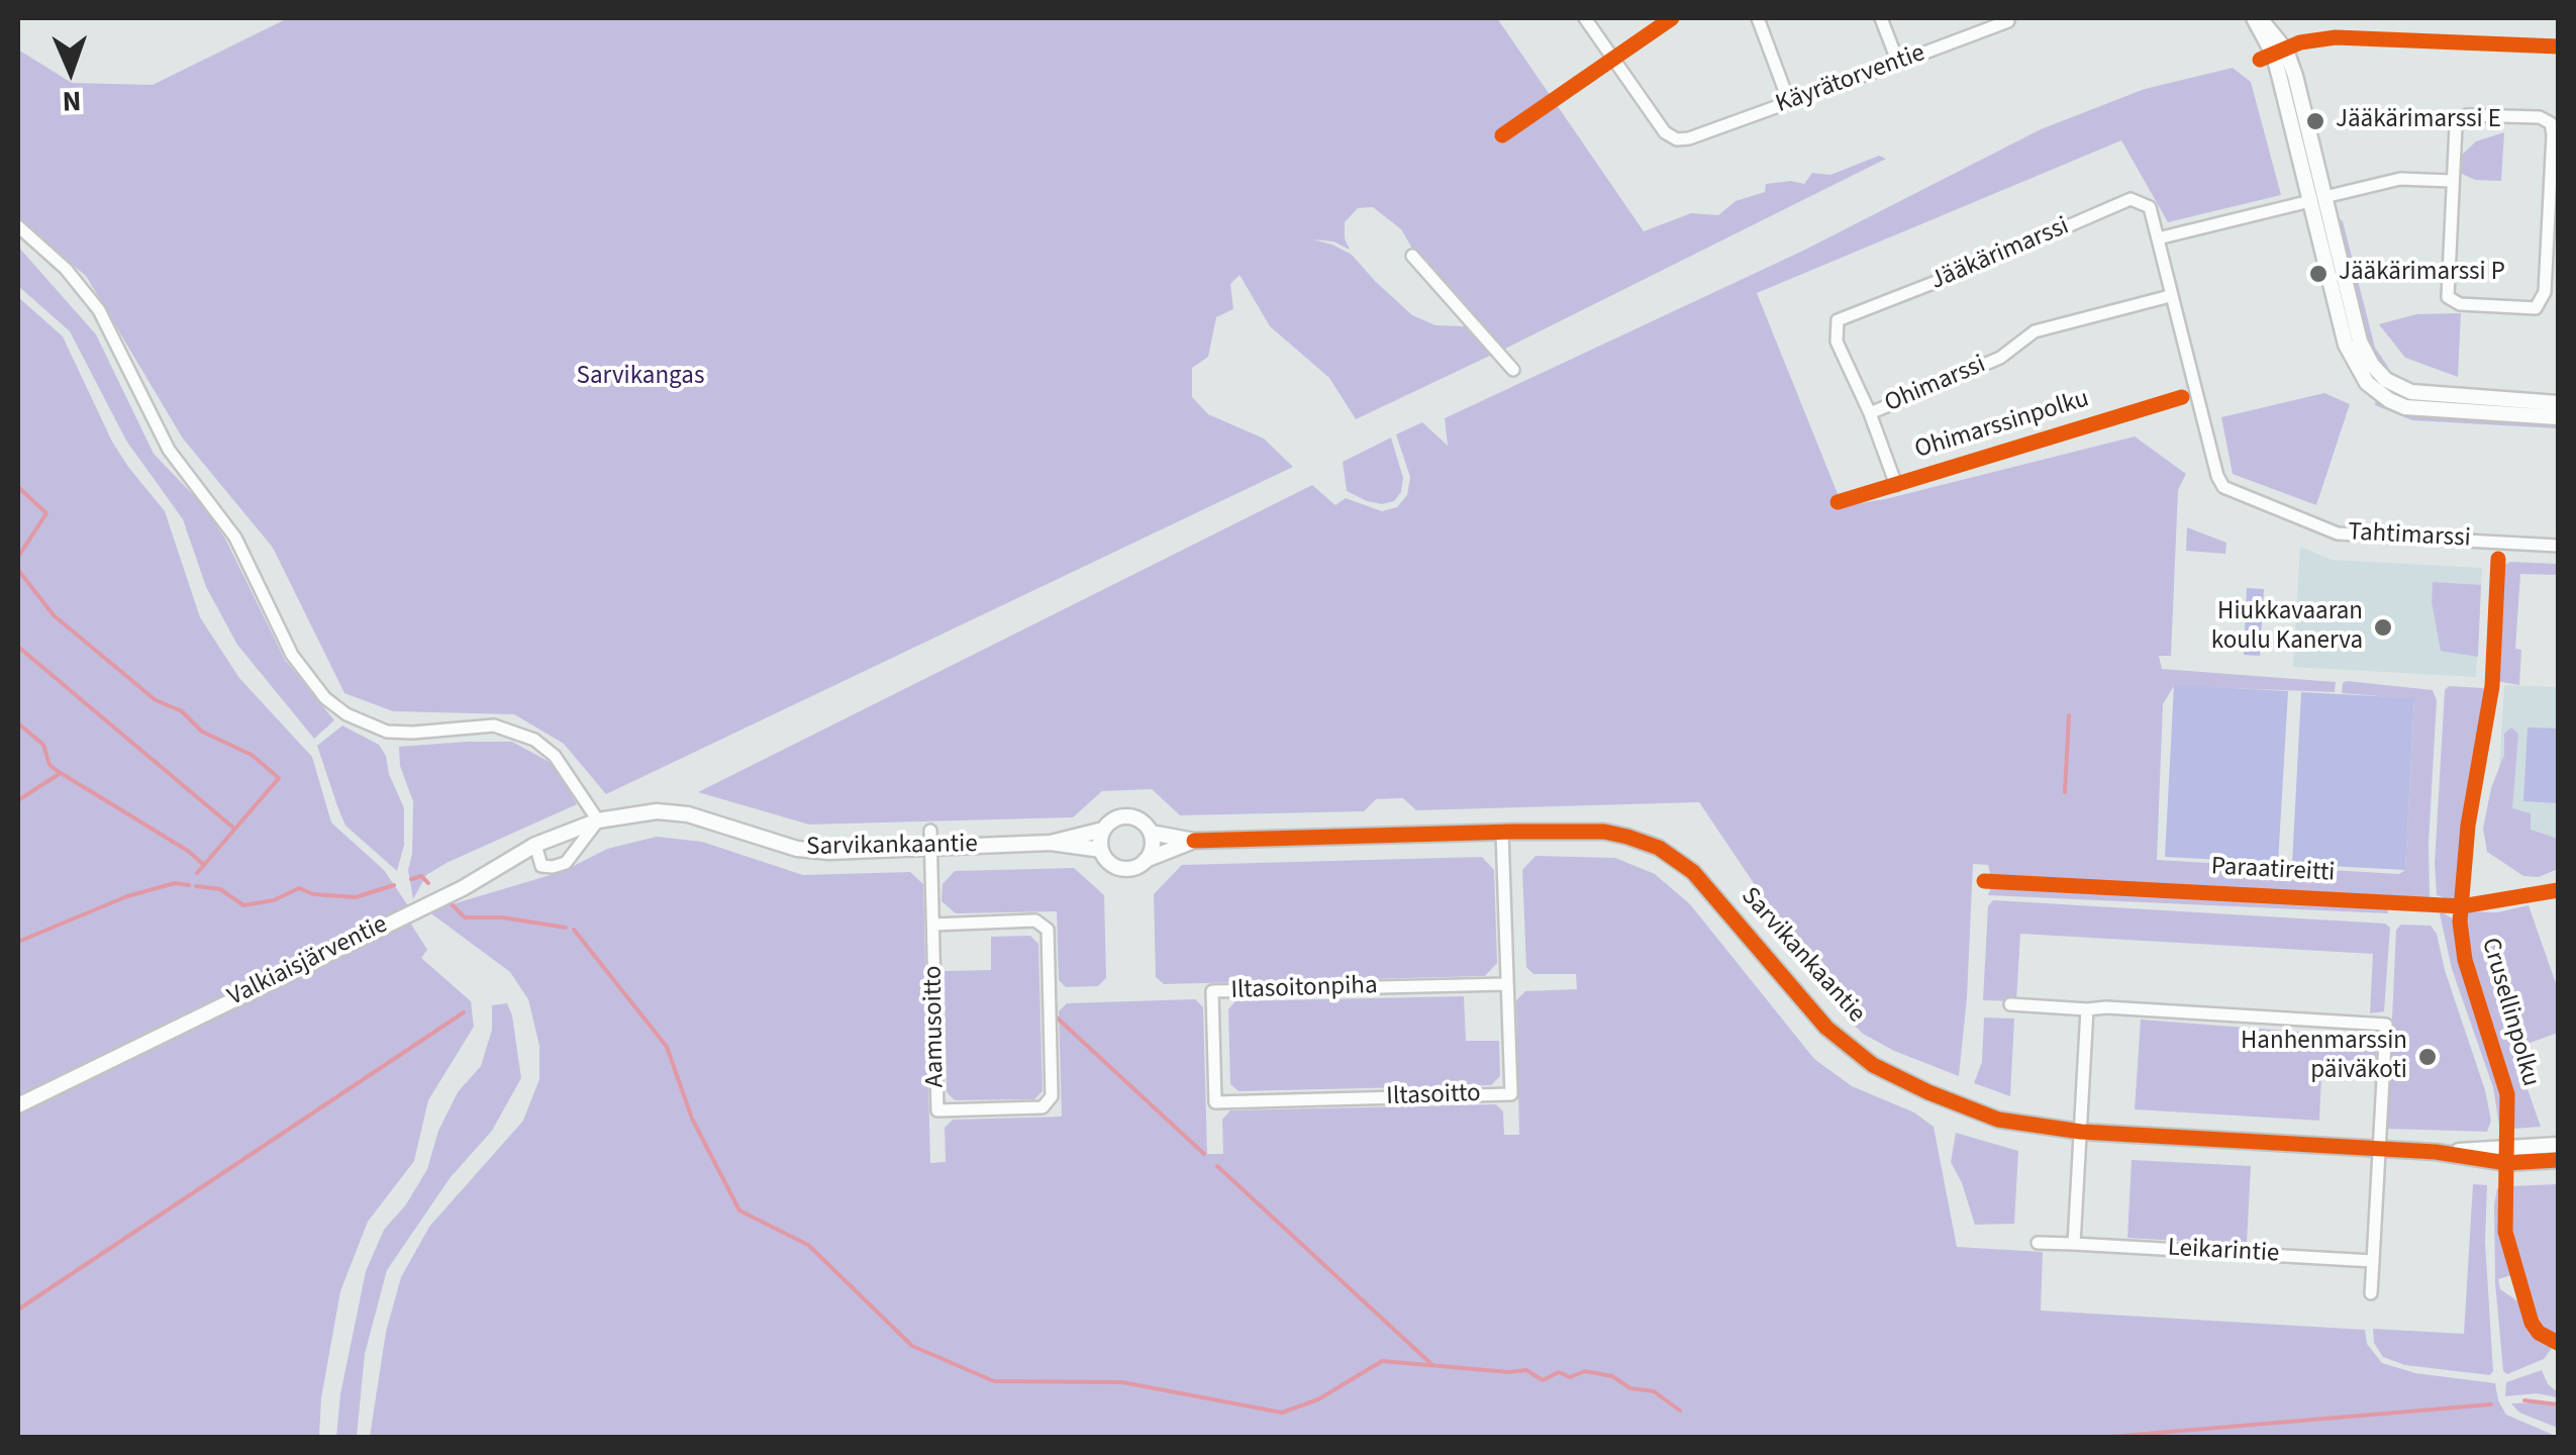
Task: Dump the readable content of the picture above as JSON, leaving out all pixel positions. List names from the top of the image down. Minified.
{"streets":{"street":["Käyrätorventie","Jääkärimarssi","Ohimarssi","Tahtimarssi","Sarvikankaantie","Valkiaisjärventie","Iltasoitonpiha","Aamusoitto","Iltasoitto","Leikarintie"],"cycle path":["Ohimarssinpolku","Paraatireitti","Crusellinpolku"]},"crossings":[["Jääkärimarssi","Ohimarssi"],["Jääkärimarssi","Tahtimarssi"],["Ohimarssi","Tahtimarssi"],["Sarvikankaantie","Valkiaisjärventie"],["Sarvikankaantie","Aamusoitto"],["Sarvikankaantie","Iltasoitto"],["Iltasoitonpiha","Iltasoitto"]],"parks":["Sarvikangas"],"places":["Jääkärimarssi E","Jääkärimarssi P","Hiukkavaaran koulu Kanerva","Hanhenmarssin päiväkoti"],"north":"bottom"}
